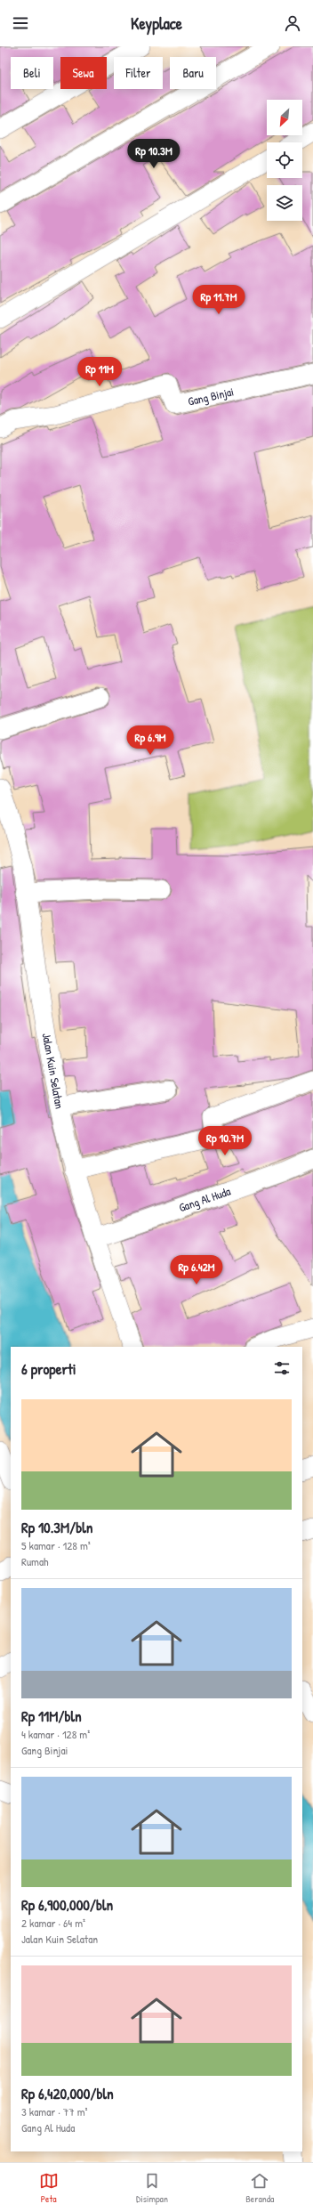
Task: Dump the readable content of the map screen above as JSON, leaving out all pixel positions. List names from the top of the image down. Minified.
{"streets":{"street":["Gang Binjai","Jalan Kuin Selatan","Gang Al Huda"]},"crossings":[["Jalan Kuin Selatan","Gang Al Huda"]],"north":"bottom left","page":{"header":"Keyplace","chip":["Beli","Sewa","Filter","Baru"],"price":["Rp 10.3M","Rp 11.7M","Rp 11M","Rp 6.9M","Rp 10.7M","Rp 6.42M"],"heading":"6 properti","list":[{"name":"Rp 10.3M/bln","note":"5 kamar · 128 m² · Rumah"},{"name":"Rp 11M/bln","note":"4 kamar · 128 m² · Gang Binjai"},{"name":"Rp 6,900,000/bln","note":"2 kamar · 64 m² · Jalan Kuin Selatan"},{"name":"Rp 6,420,000/bln","note":"3 kamar · 77 m² · Gang Al Huda"}],"tabs":["Peta","Disimpan","Beranda"]}}
